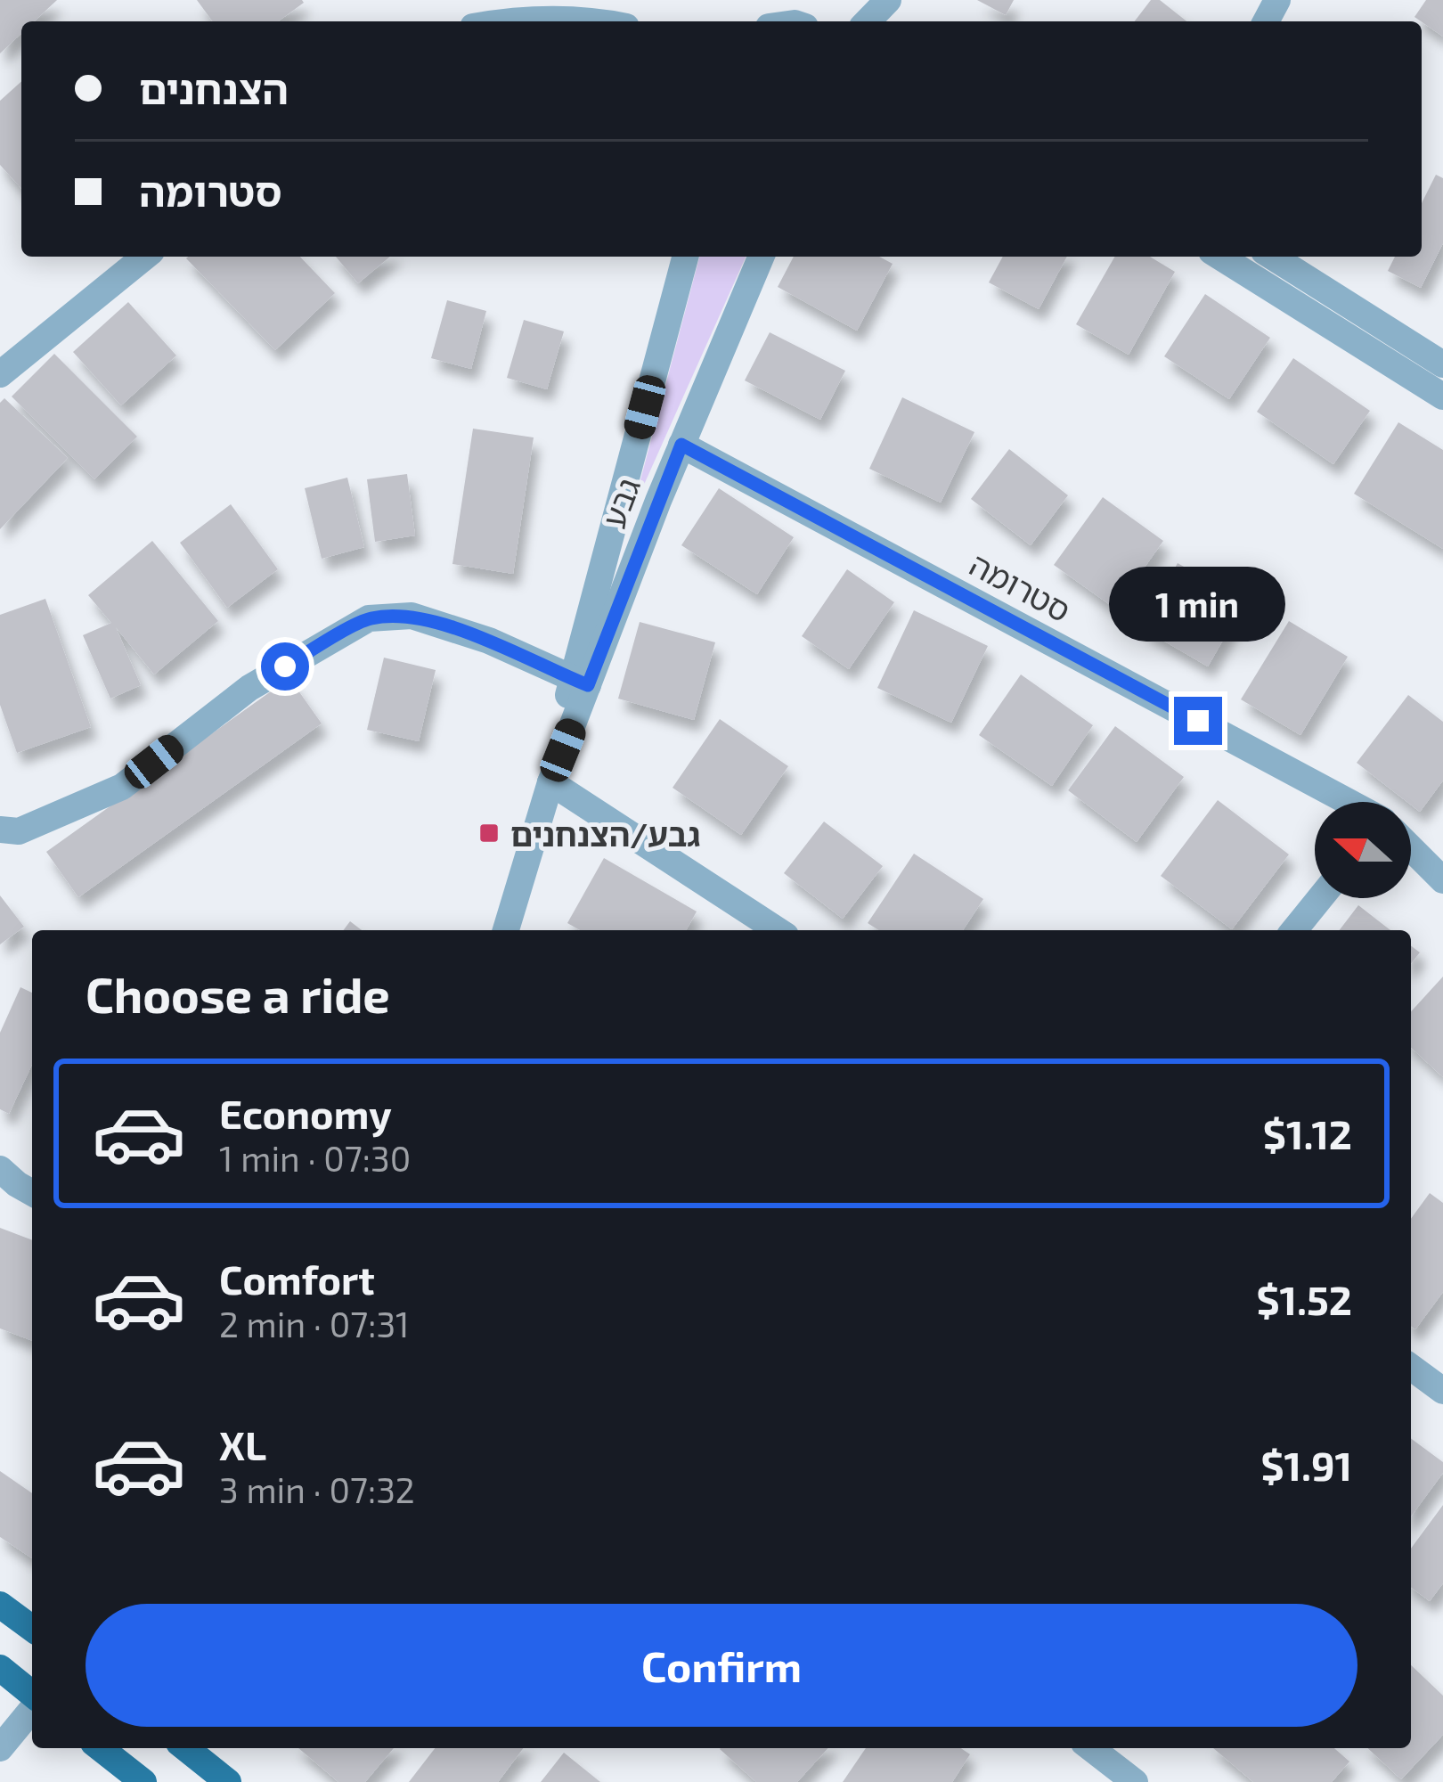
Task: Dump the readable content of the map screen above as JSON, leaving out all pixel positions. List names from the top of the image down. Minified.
{"streets":{"street":["גבע","סטרומה"]},"crossings":[["גבע","סטרומה"]],"places":{"transit":["גבע/הצנחנים"]},"north":"left","page":{"banner":["הצנחנים","סטרומה"],"bubble":"1 min","heading":"Choose a ride","list":[{"name":"Economy","note":"1 min · 07:30","value":"$1.12"},{"name":"Comfort","note":"2 min · 07:31","value":"$1.52"},{"name":"XL","note":"3 min · 07:32","value":"$1.91"}],"buttons":"Confirm"}}
